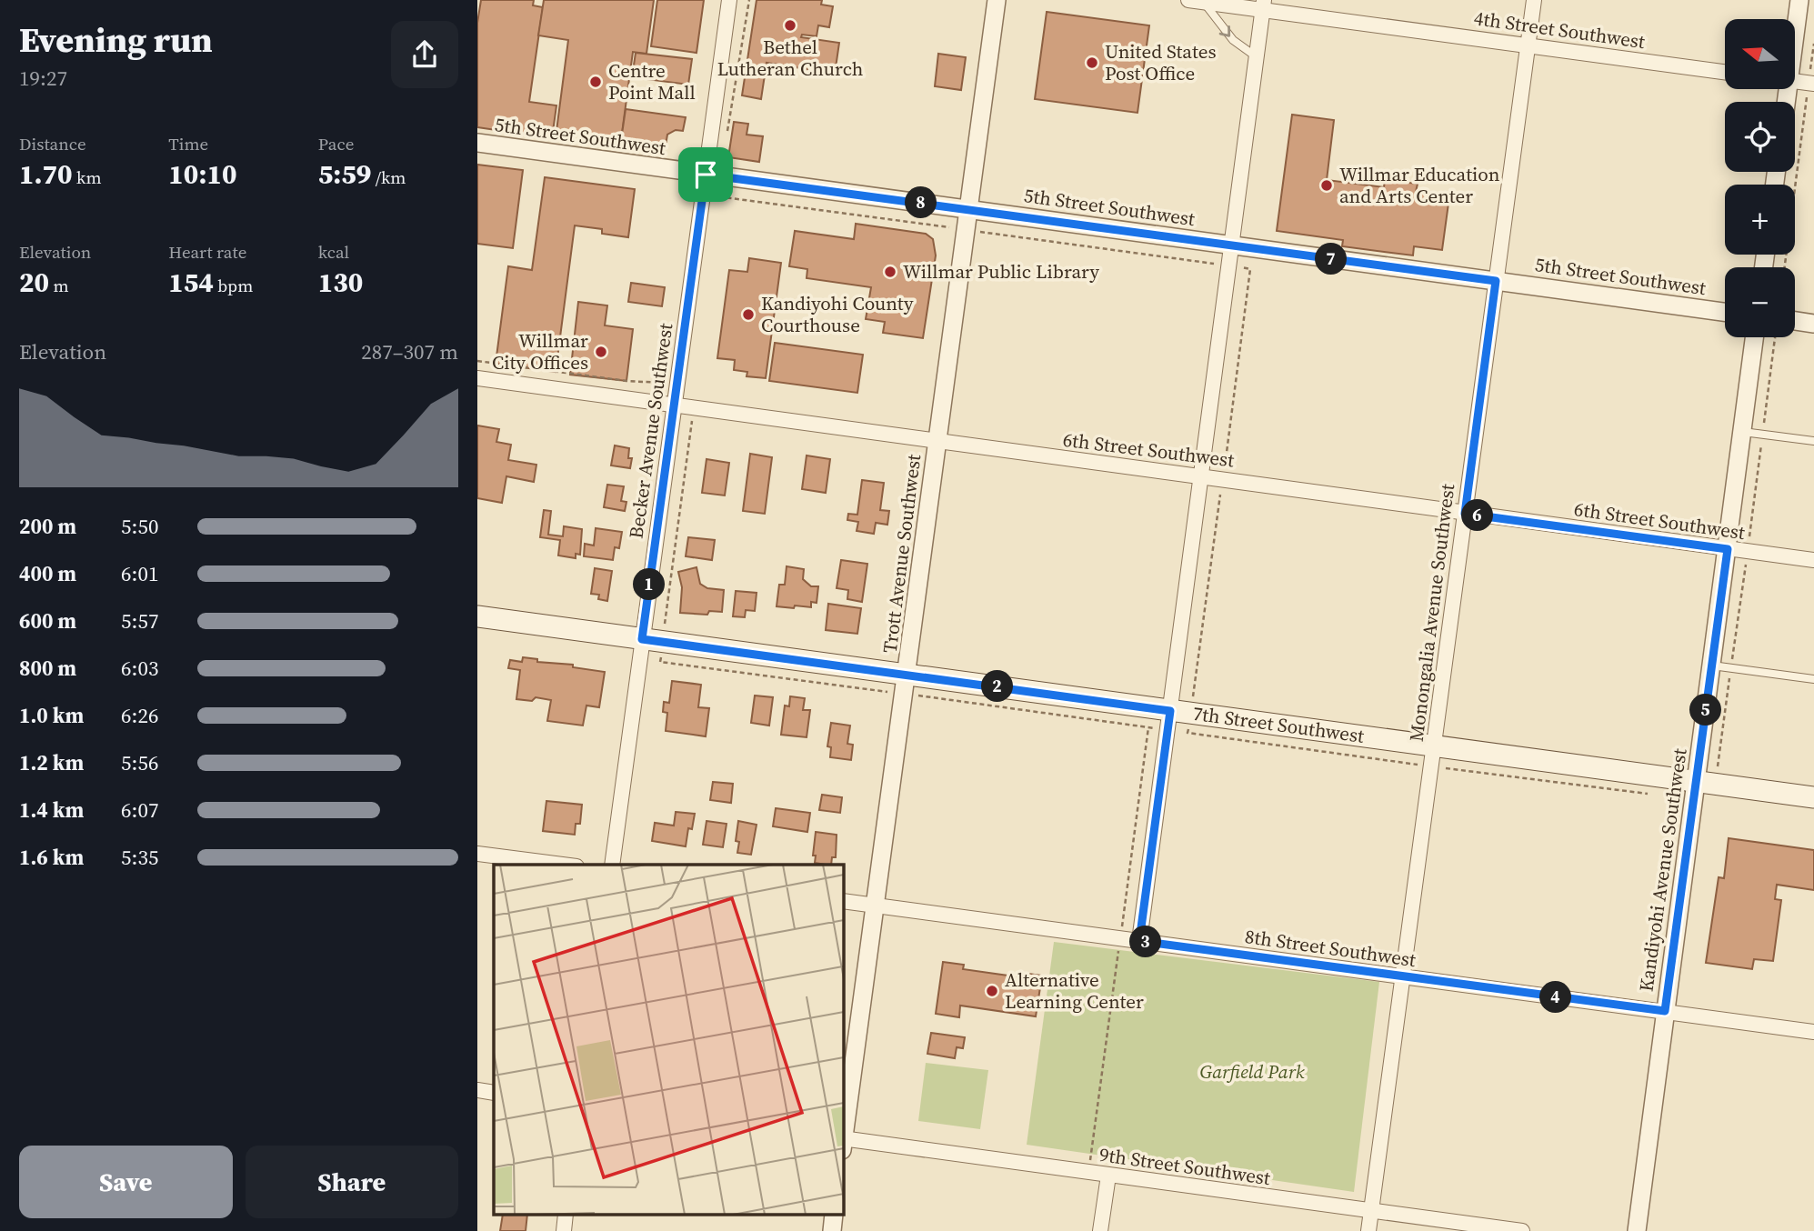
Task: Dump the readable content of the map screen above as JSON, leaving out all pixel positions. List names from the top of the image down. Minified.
{"streets":{"main road":["7th Street Southwest"],"street":["4th Street Southwest","5th Street Southwest","Becker Avenue Southwest","6th Street Southwest","Trott Avenue Southwest","Monongalia Avenue Southwest","Kandiyohi Avenue Southwest","8th Street Southwest","9th Street Southwest"]},"crossings":[["4th Street Southwest","Monongalia Avenue Southwest"],["5th Street Southwest","Becker Avenue Southwest"],["5th Street Southwest","Trott Avenue Southwest"],["5th Street Southwest","Monongalia Avenue Southwest"],["Becker Avenue Southwest","6th Street Southwest"],["Becker Avenue Southwest","7th Street Southwest"],["6th Street Southwest","Trott Avenue Southwest"],["6th Street Southwest","Monongalia Avenue Southwest"],["6th Street Southwest","Kandiyohi Avenue Southwest"],["Trott Avenue Southwest","7th Street Southwest"],["Trott Avenue Southwest","8th Street Southwest"],["Monongalia Avenue Southwest","7th Street Southwest"],["Monongalia Avenue Southwest","8th Street Southwest"],["Monongalia Avenue Southwest","9th Street Southwest"],["7th Street Southwest","Kandiyohi Avenue Southwest"],["Kandiyohi Avenue Southwest","8th Street Southwest"]],"parks":["Garfield Park"],"places":["Bethel Lutheran Church","United States Post Office","Centre Point Mall","Willmar Education and Arts Center","Willmar Public Library","Kandiyohi County Courthouse","Willmar City Offices","Alternative Learning Center"],"north":"left","page":{"heading":["Evening run","19:27"],"map_buttons":["+","−"],"stats":[["Distance","1.70 km"],["Time","10:10"],["Pace","5:59 /km"],["Elevation","20 m"],["Heart rate","154 bpm"],["kcal","130"]],"pins":["8","7","6","1","2","5","3","4"],"chart":["Elevation","287–307 m"],"list":[{"name":"200 m","note":"5:50"},{"name":"400 m","note":"6:01"},{"name":"600 m","note":"5:57"},{"name":"800 m","note":"6:03"},{"name":"1.0 km","note":"6:26"},{"name":"1.2 km","note":"5:56"},{"name":"1.4 km","note":"6:07"},{"name":"1.6 km","note":"5:35"}],"buttons":["Save","Share"]}}
